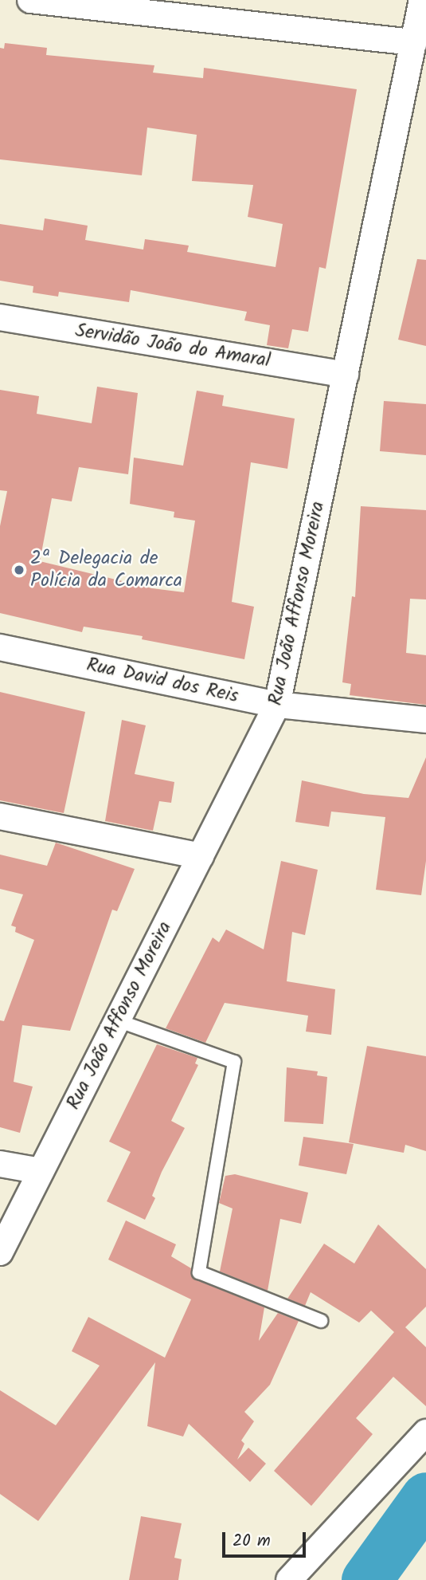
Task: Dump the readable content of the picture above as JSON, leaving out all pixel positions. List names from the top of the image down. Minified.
{"streets":{"street":["Servidão João do Amaral","Rua João Affonso Moreira","Rua David dos Reis"]},"crossings":[["Servidão João do Amaral","Rua João Affonso Moreira"],["Rua João Affonso Moreira","Rua David dos Reis"]],"places":["2ª Delegacia de Polícia da Comarca"],"scale_bar":"20 m"}
